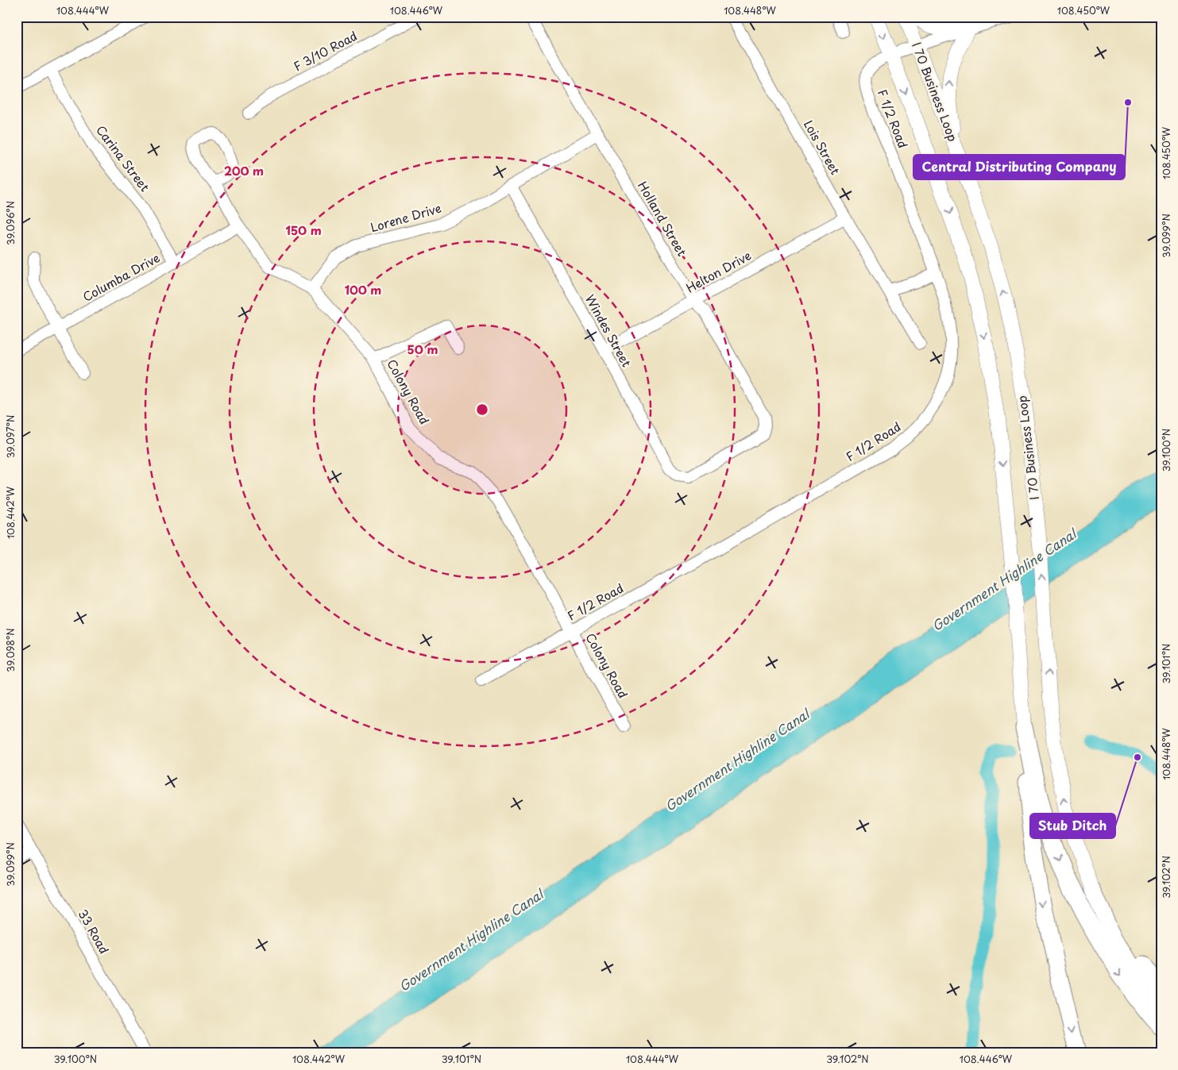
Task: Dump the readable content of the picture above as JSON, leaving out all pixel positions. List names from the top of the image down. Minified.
{"streets":{"main road":["I 70 Business Loop"],"street":["F 3/10 Road","F 1/2 Road","Lois Street","Carina Street","Lorene Drive","Holland Street","Helton Drive","Columba Drive","Windes Street","Colony Road","33 Road"]},"crossings":[["I 70 Business Loop","F 1/2 Road"],["F 1/2 Road","Colony Road"],["Lois Street","Helton Drive"],["Carina Street","Columba Drive"],["Lorene Drive","Holland Street"],["Lorene Drive","Windes Street"],["Lorene Drive","Colony Road"],["Holland Street","Helton Drive"],["Holland Street","Windes Street"],["Helton Drive","Windes Street"],["Columba Drive","Colony Road"]],"water":["Government Highline Canal"],"places":["Central Distributing Company","Stub Ditch"],"coordinates":["108.444°W","108.446°W","108.448°W","108.450°W","39.096°N","39.099°N","39.097°N","39.100°N","108.442°W","39.098°N","39.101°N","39.102°N"],"rings":["200 m","150 m","100 m","50 m"]}
